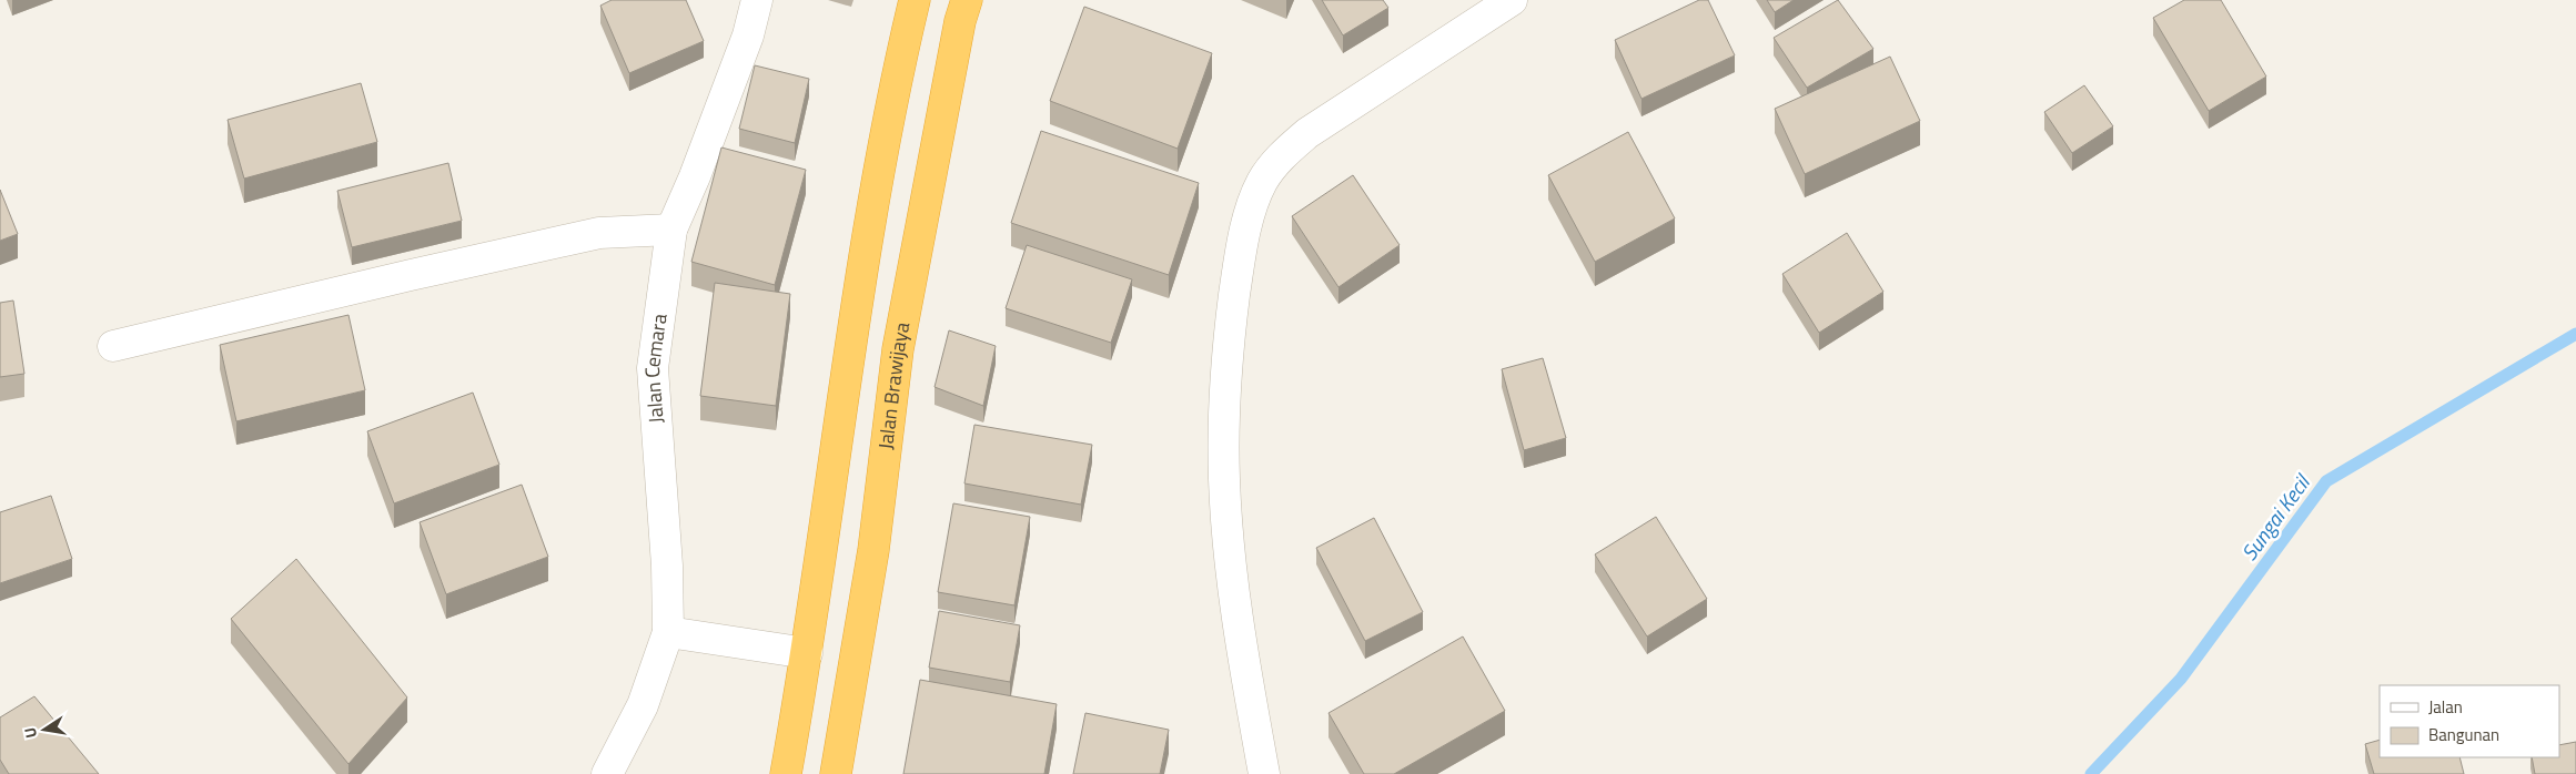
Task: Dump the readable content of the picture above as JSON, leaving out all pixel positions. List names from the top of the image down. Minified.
{"streets":{"highway":["Jalan Brawijaya"],"street":["Jalan Cemara"]},"water":["Sungai Kecil"],"legend":["Jalan","Bangunan"],"north":"left"}
